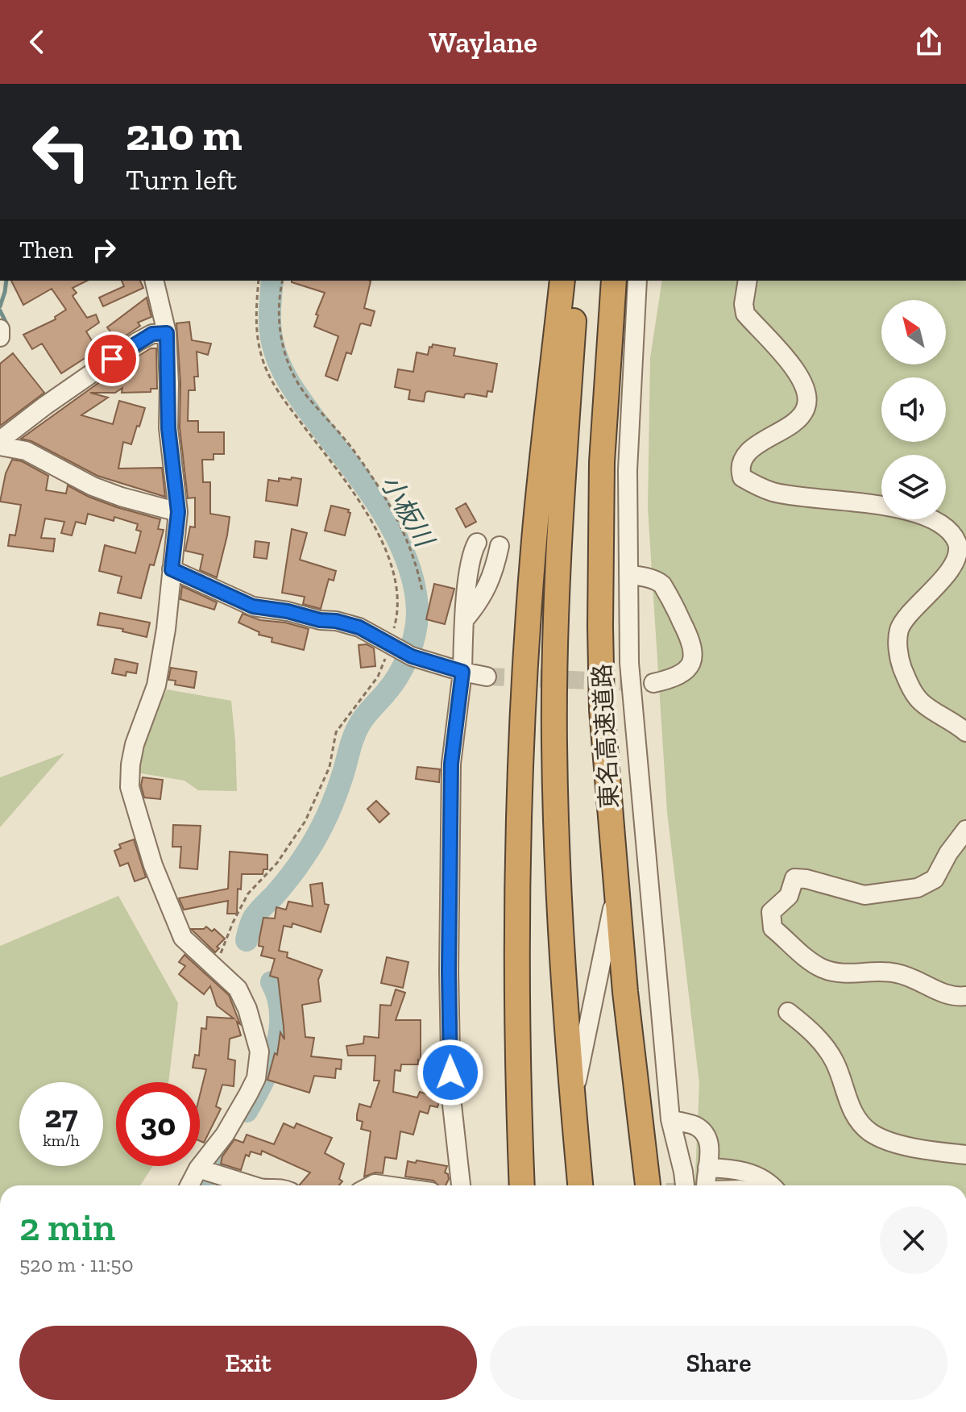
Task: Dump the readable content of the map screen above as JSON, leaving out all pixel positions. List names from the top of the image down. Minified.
{"streets":{"highway":["東名高速道路"]},"water":["小板川"],"north":"top left","page":{"header":"Waylane","turn":["210 m","Turn left"],"then":"Then","speed":"27 km/h","limit":"30","heading":["2 min","520 m · 11:50"],"buttons":["Exit","Share"]}}
